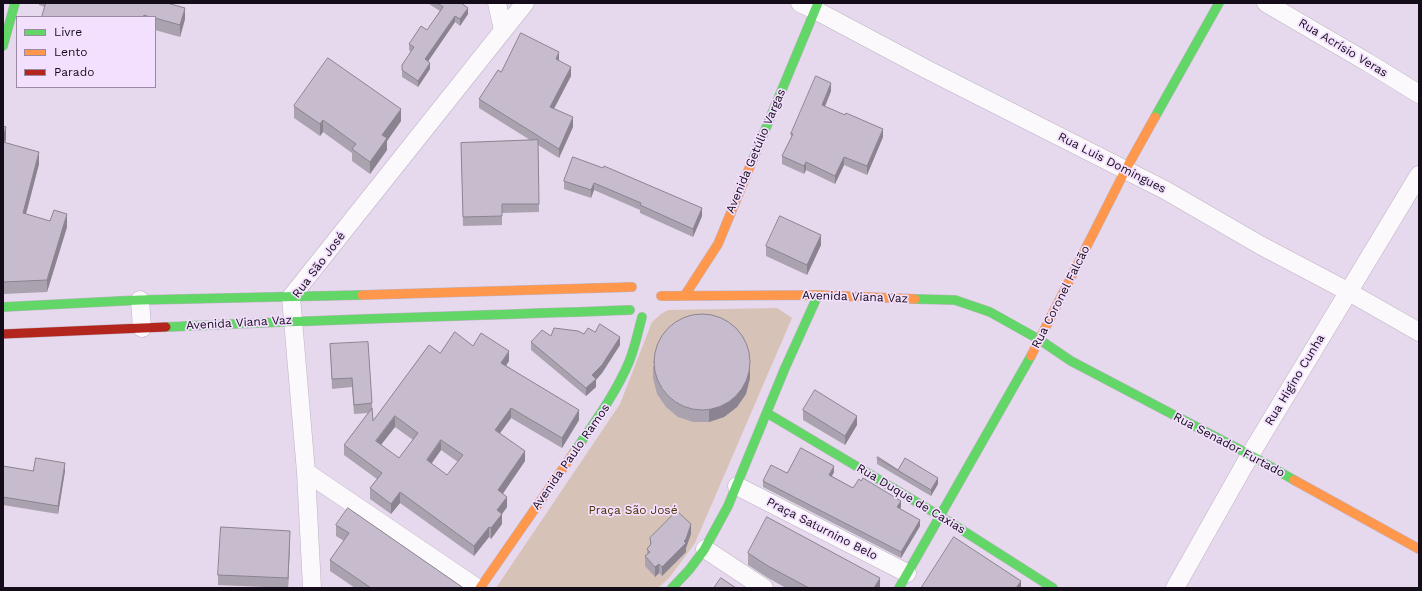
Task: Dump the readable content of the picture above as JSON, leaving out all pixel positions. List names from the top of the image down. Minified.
{"streets":{"street":["Rua Acrísio Veras","Avenida Getúlio Vargas","Rua Luis Domingues","Rua São José","Avenida Viana Vaz","Rua Coronel Falcão","Rua Higino Cunha","Rua Senador Furtado","Avenida Paulo Ramos","Rua Duque de Caxias","Praça Saturnino Belo"]},"crossings":[["Avenida Getúlio Vargas","Rua Luis Domingues"],["Avenida Getúlio Vargas","Avenida Viana Vaz"],["Rua Luis Domingues","Rua Coronel Falcão"],["Rua Luis Domingues","Rua Higino Cunha"],["Rua São José","Avenida Viana Vaz"],["Avenida Viana Vaz","Rua Coronel Falcão"],["Avenida Viana Vaz","Rua Senador Furtado"],["Rua Coronel Falcão","Rua Senador Furtado"],["Rua Coronel Falcão","Rua Duque de Caxias"],["Rua Coronel Falcão","Praça Saturnino Belo"],["Rua Higino Cunha","Rua Senador Furtado"]],"parks":["Praça São José"],"legend":["Livre","Lento","Parado"]}
